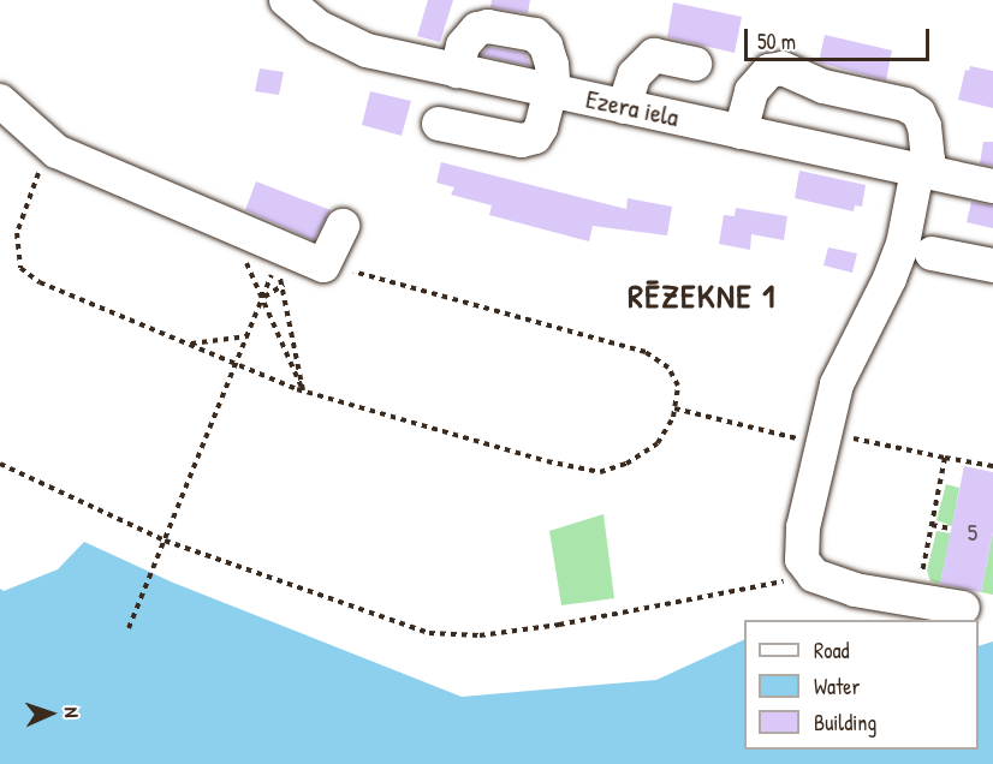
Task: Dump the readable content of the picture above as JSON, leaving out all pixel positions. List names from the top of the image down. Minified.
{"streets":{"street":["Ezera iela"]},"districts":["RĒZEKNE 1"],"house_numbers":["5"],"legend":["Road","Water","Building"],"scale_bar":"50 m","north":"right"}
